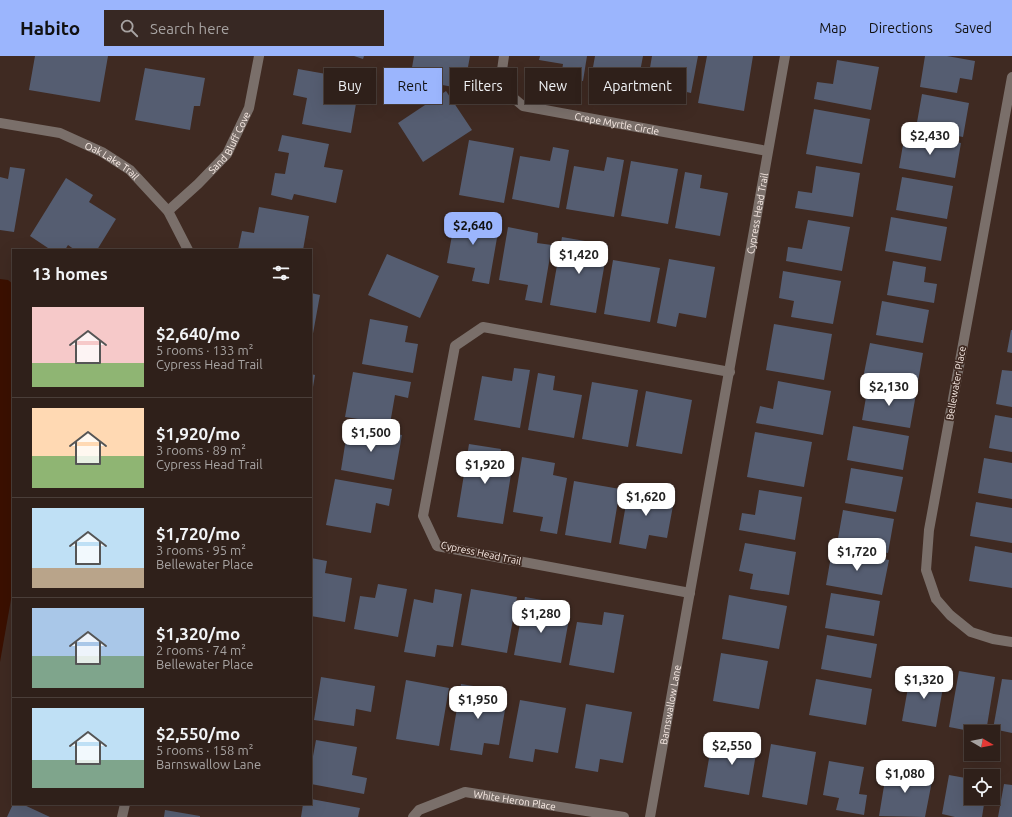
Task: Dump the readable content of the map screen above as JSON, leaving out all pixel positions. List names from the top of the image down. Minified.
{"streets":{"street":["Crepe Myrtle Circle","Sand Bluff Cove","Oak Lake Trail","Cypress Head Trail","Bellewater Place","Barnswallow Lane","White Heron Place"]},"crossings":[["Crepe Myrtle Circle","Cypress Head Trail"],["Sand Bluff Cove","Oak Lake Trail"],["Cypress Head Trail","Barnswallow Lane"]],"north":"right","page":{"header":"Habito","search":"Search here","nav":["Map","Directions","Saved"],"chip":["Buy","Rent","Filters","New","Apartment"],"price":["$2,430","$2,640","$1,420","$2,130","$1,500","$1,920","$1,620","$1,720","$1,280","$1,320","$1,950","$2,550","$1,080"],"heading":"13 homes","list":[{"name":"$2,640/mo","note":"5 rooms · 133 m² · Cypress Head Trail"},{"name":"$1,920/mo","note":"3 rooms · 89 m² · Cypress Head Trail"},{"name":"$1,720/mo","note":"3 rooms · 95 m² · Bellewater Place"},{"name":"$1,320/mo","note":"2 rooms · 74 m² · Bellewater Place"},{"name":"$2,550/mo","note":"5 rooms · 158 m² · Barnswallow Lane"}]}}
